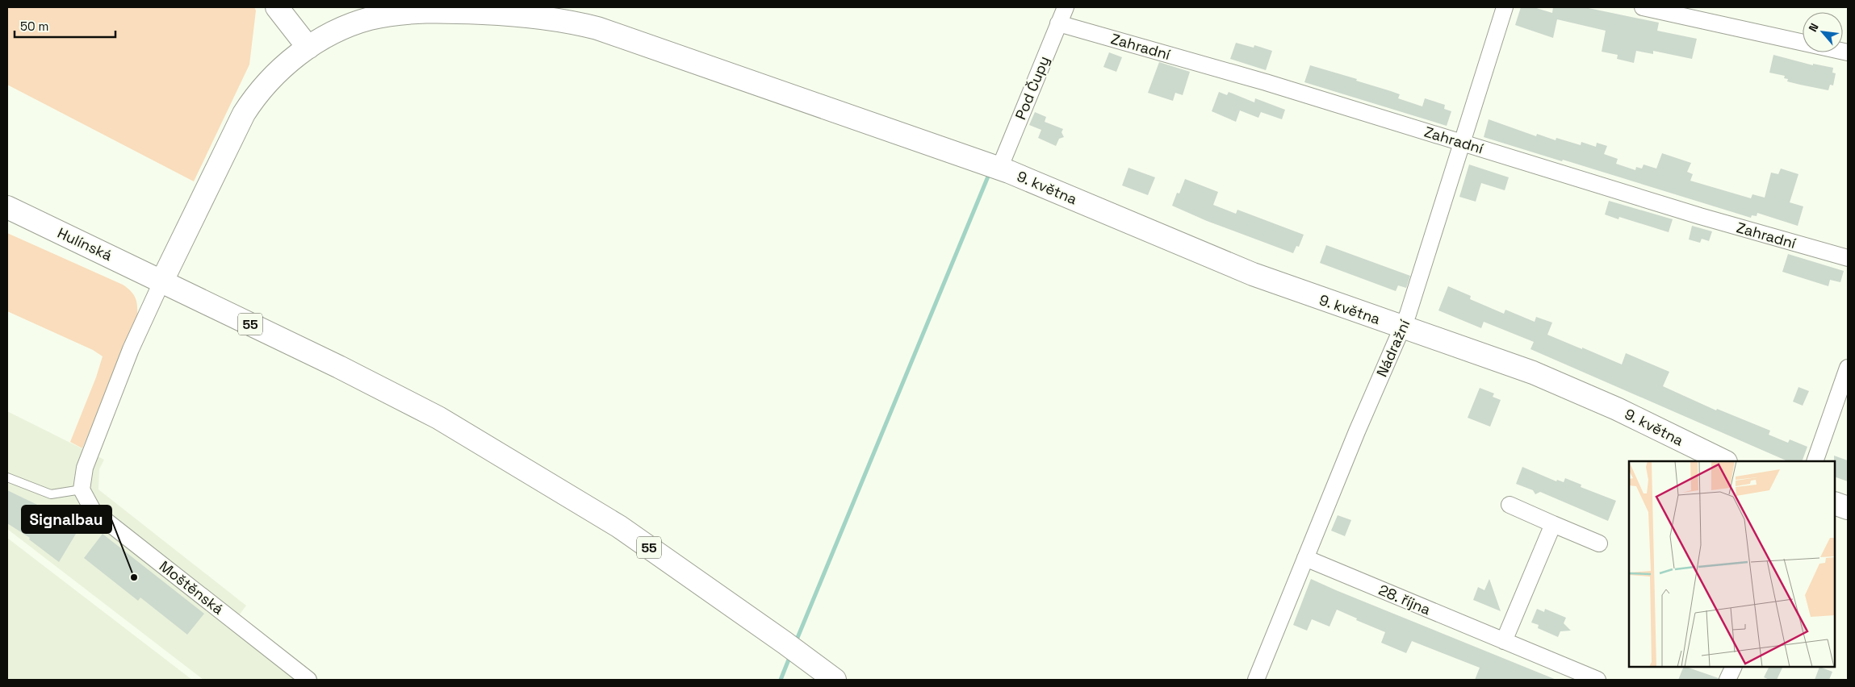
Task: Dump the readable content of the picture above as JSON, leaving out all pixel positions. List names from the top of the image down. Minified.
{"streets":{"street":["Zahradní","Pod Čupy","9. května","Hulínská","55","Nádražní","Moštěnská","28. října"]},"crossings":[["Zahradní","Pod Čupy"],["Zahradní","Nádražní"],["Pod Čupy","9. května"],["9. května","Hulínská"],["9. května","55"],["9. května","Nádražní"],["Hulínská","55"],["Nádražní","28. října"]],"places":["Signalbau"],"scale_bar":"50 m","north":"top left"}
